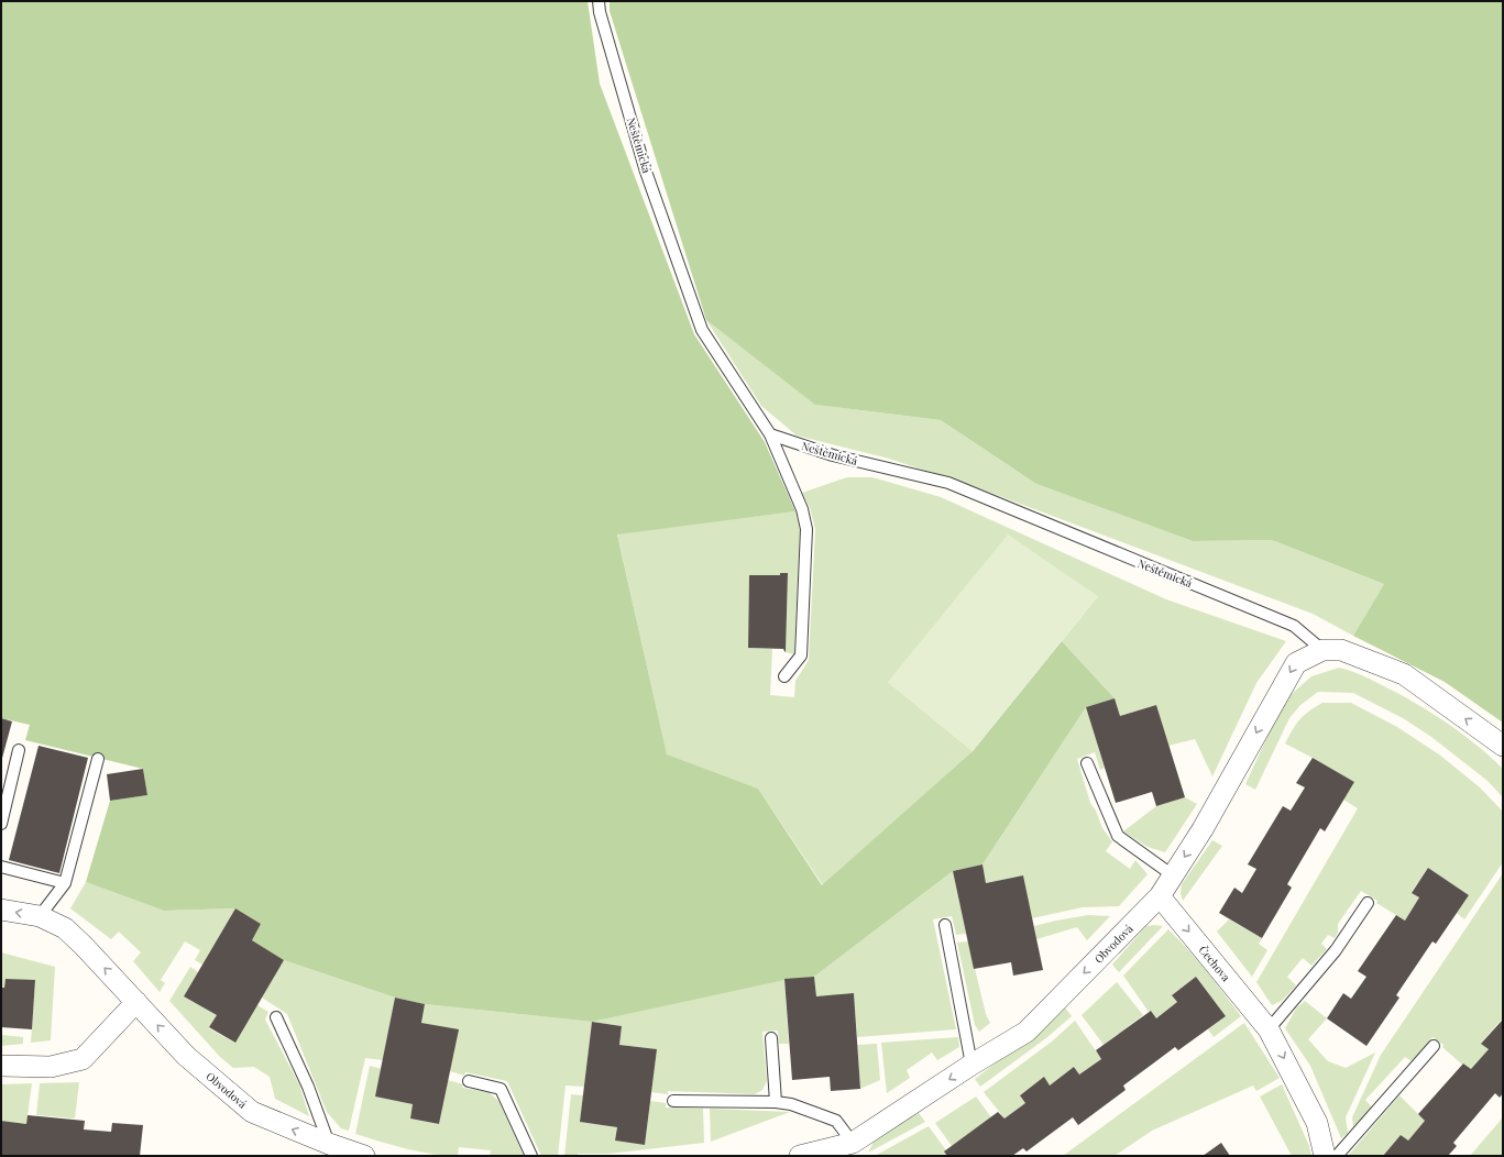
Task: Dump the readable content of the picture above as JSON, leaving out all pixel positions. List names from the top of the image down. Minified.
{"streets":{"street":["Neštěmická","Obvodová","Čechova"]},"crossings":[["Neštěmická","Obvodová"],["Obvodová","Čechova"]],"one_way":["Čechova"]}
